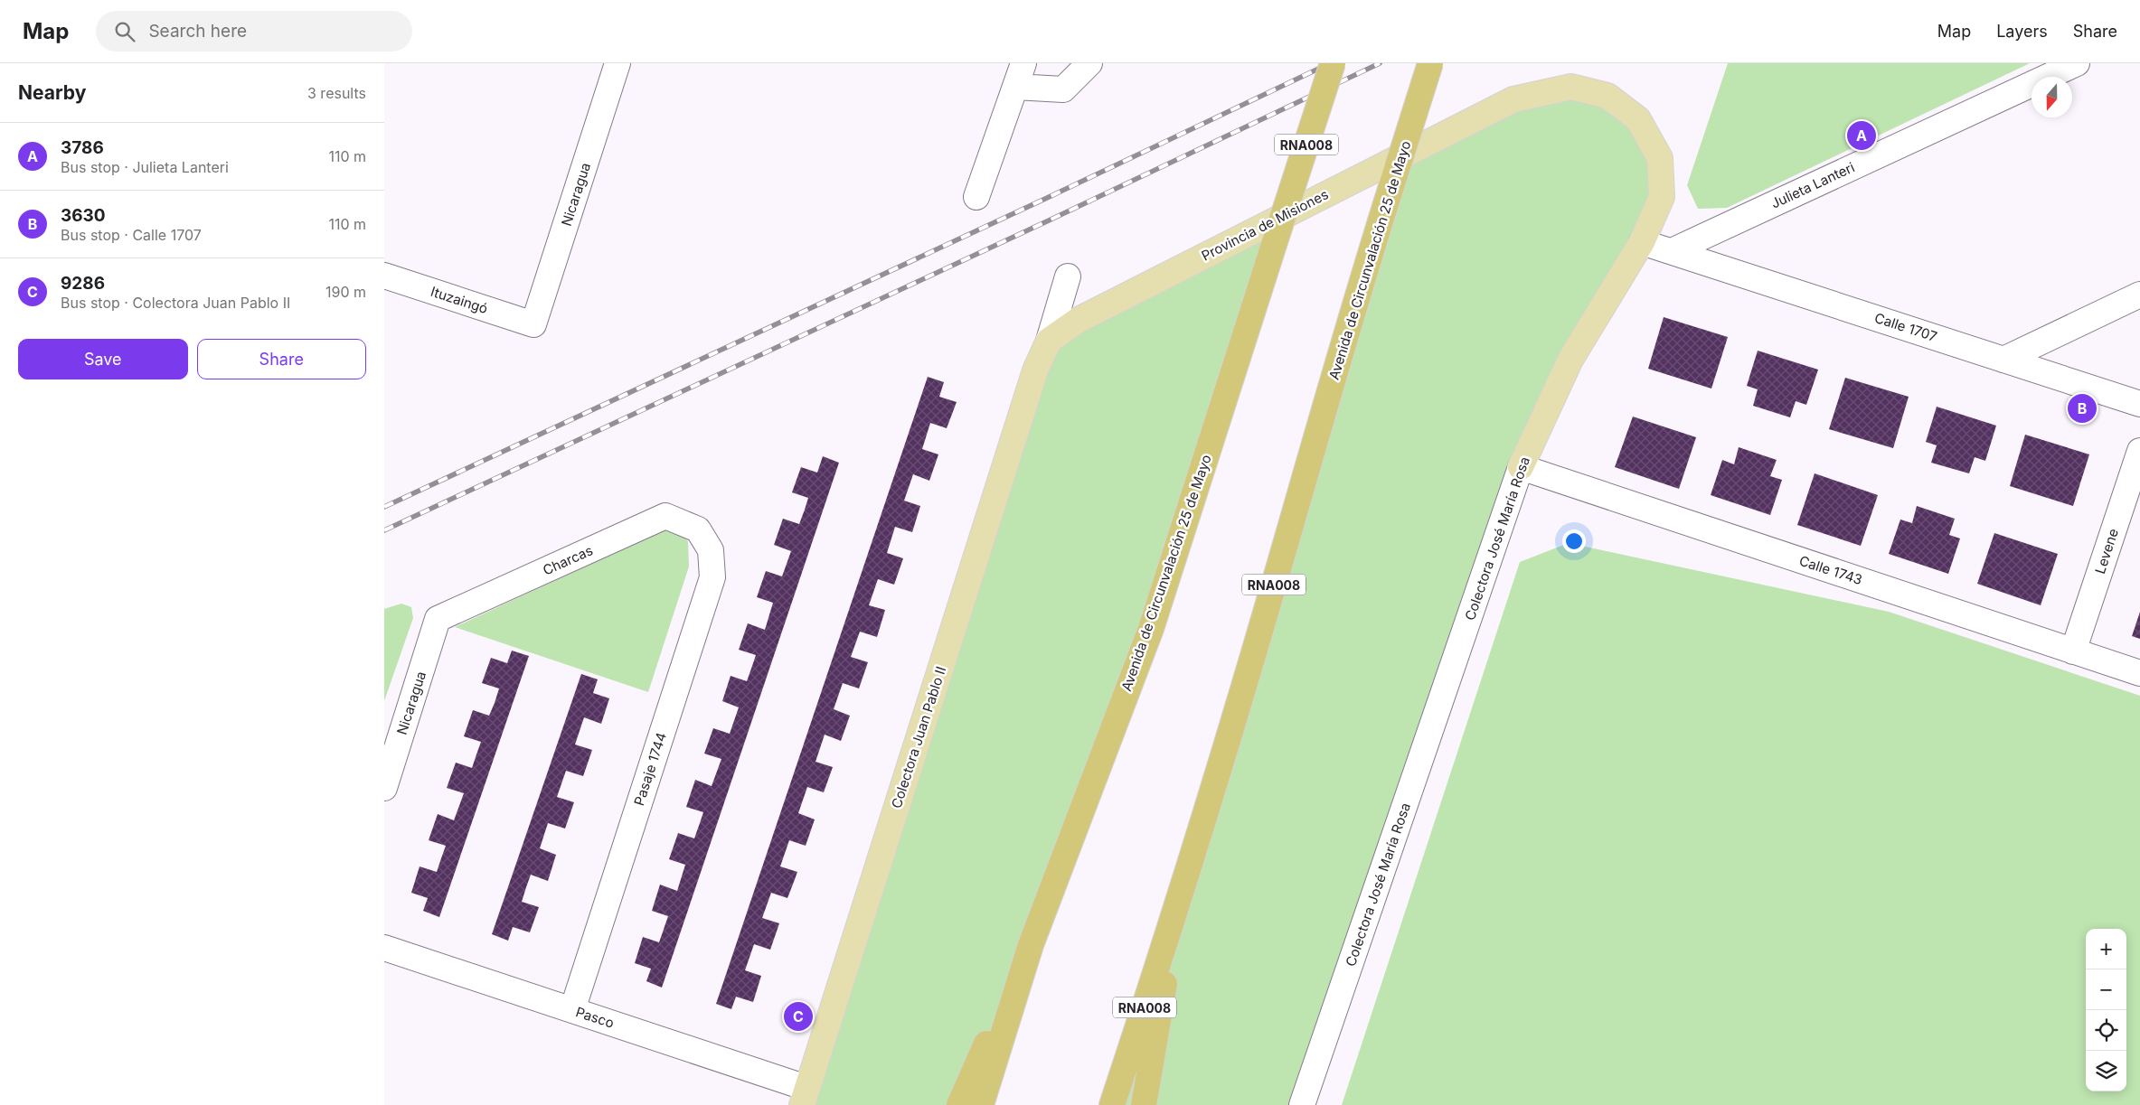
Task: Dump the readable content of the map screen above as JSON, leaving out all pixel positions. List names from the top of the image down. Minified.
{"streets":{"highway":["RNA008","Avenida de Circunvalación 25 de Mayo"],"main road":["Provincia de Misiones","Colectora José María Rosa","Colectora Juan Pablo II"],"street":["Julieta Lanteri","Nicaragua","Ituzaingó","Calle 1707","Levene","Charcas","Calle 1743","Pasaje 1744","Pasco"]},"crossings":[["Julieta Lanteri","Calle 1707"],["Nicaragua","Ituzaingó"],["Nicaragua","Charcas"],["Provincia de Misiones","Colectora José María Rosa"],["Provincia de Misiones","Colectora Juan Pablo II"],["Calle 1707","Colectora José María Rosa"],["Colectora José María Rosa","Calle 1743"],["Levene","Calle 1743"],["Charcas","Pasaje 1744"],["Colectora Juan Pablo II","Pasco"],["Pasaje 1744","Pasco"]],"north":"bottom","page":{"header":"Map","search":"Search here","nav":["Map","Layers","Share"],"heading":["Nearby","3 results"],"pins":["A","B","C"],"list":[{"mark":"A","name":"3786","note":"Bus stop · Julieta Lanteri","value":"110 m"},{"mark":"B","name":"3630","note":"Bus stop · Calle 1707","value":"110 m"},{"mark":"C","name":"9286","note":"Bus stop · Colectora Juan Pablo II","value":"190 m"}],"buttons":["Save","Share"],"map_buttons":["+","−"]}}
